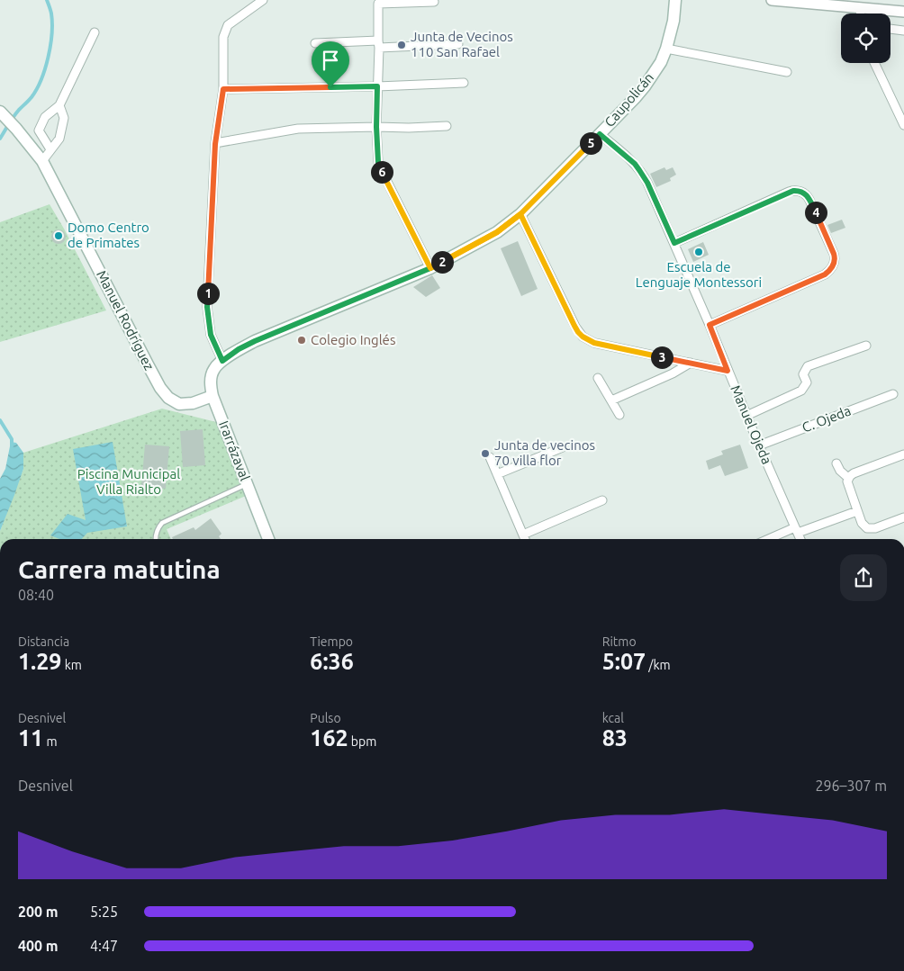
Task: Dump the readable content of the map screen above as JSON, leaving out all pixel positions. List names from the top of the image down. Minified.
{"streets":{"main road":["Caupolicán","Manuel Rodríguez","Irarrázaval"],"street":["C. Ojeda","Manuel Ojeda"]},"crossings":[["Caupolicán","Manuel Ojeda"],["Caupolicán","Irarrázaval"],["Manuel Rodríguez","Irarrázaval"],["C. Ojeda","Manuel Ojeda"]],"parks":["Piscina Municipal Villa Rialto"],"places":["Junta de Vecinos 110 San Rafael","Domo Centro de Primates","Escuela de Lenguaje Montessori","Colegio Inglés","Junta de vecinos 70 villa flor"],"page":{"pins":["5","6","4","2","1","3"],"heading":["Carrera matutina","08:40"],"stats":[["Distancia","1.29 km"],["Tiempo","6:36"],["Ritmo","5:07 /km"],["Desnivel","11 m"],["Pulso","162 bpm"],["kcal","83"]],"chart":["Desnivel","296–307 m"],"list":[{"name":"200 m","note":"5:25"},{"name":"400 m","note":"4:47"}]}}
